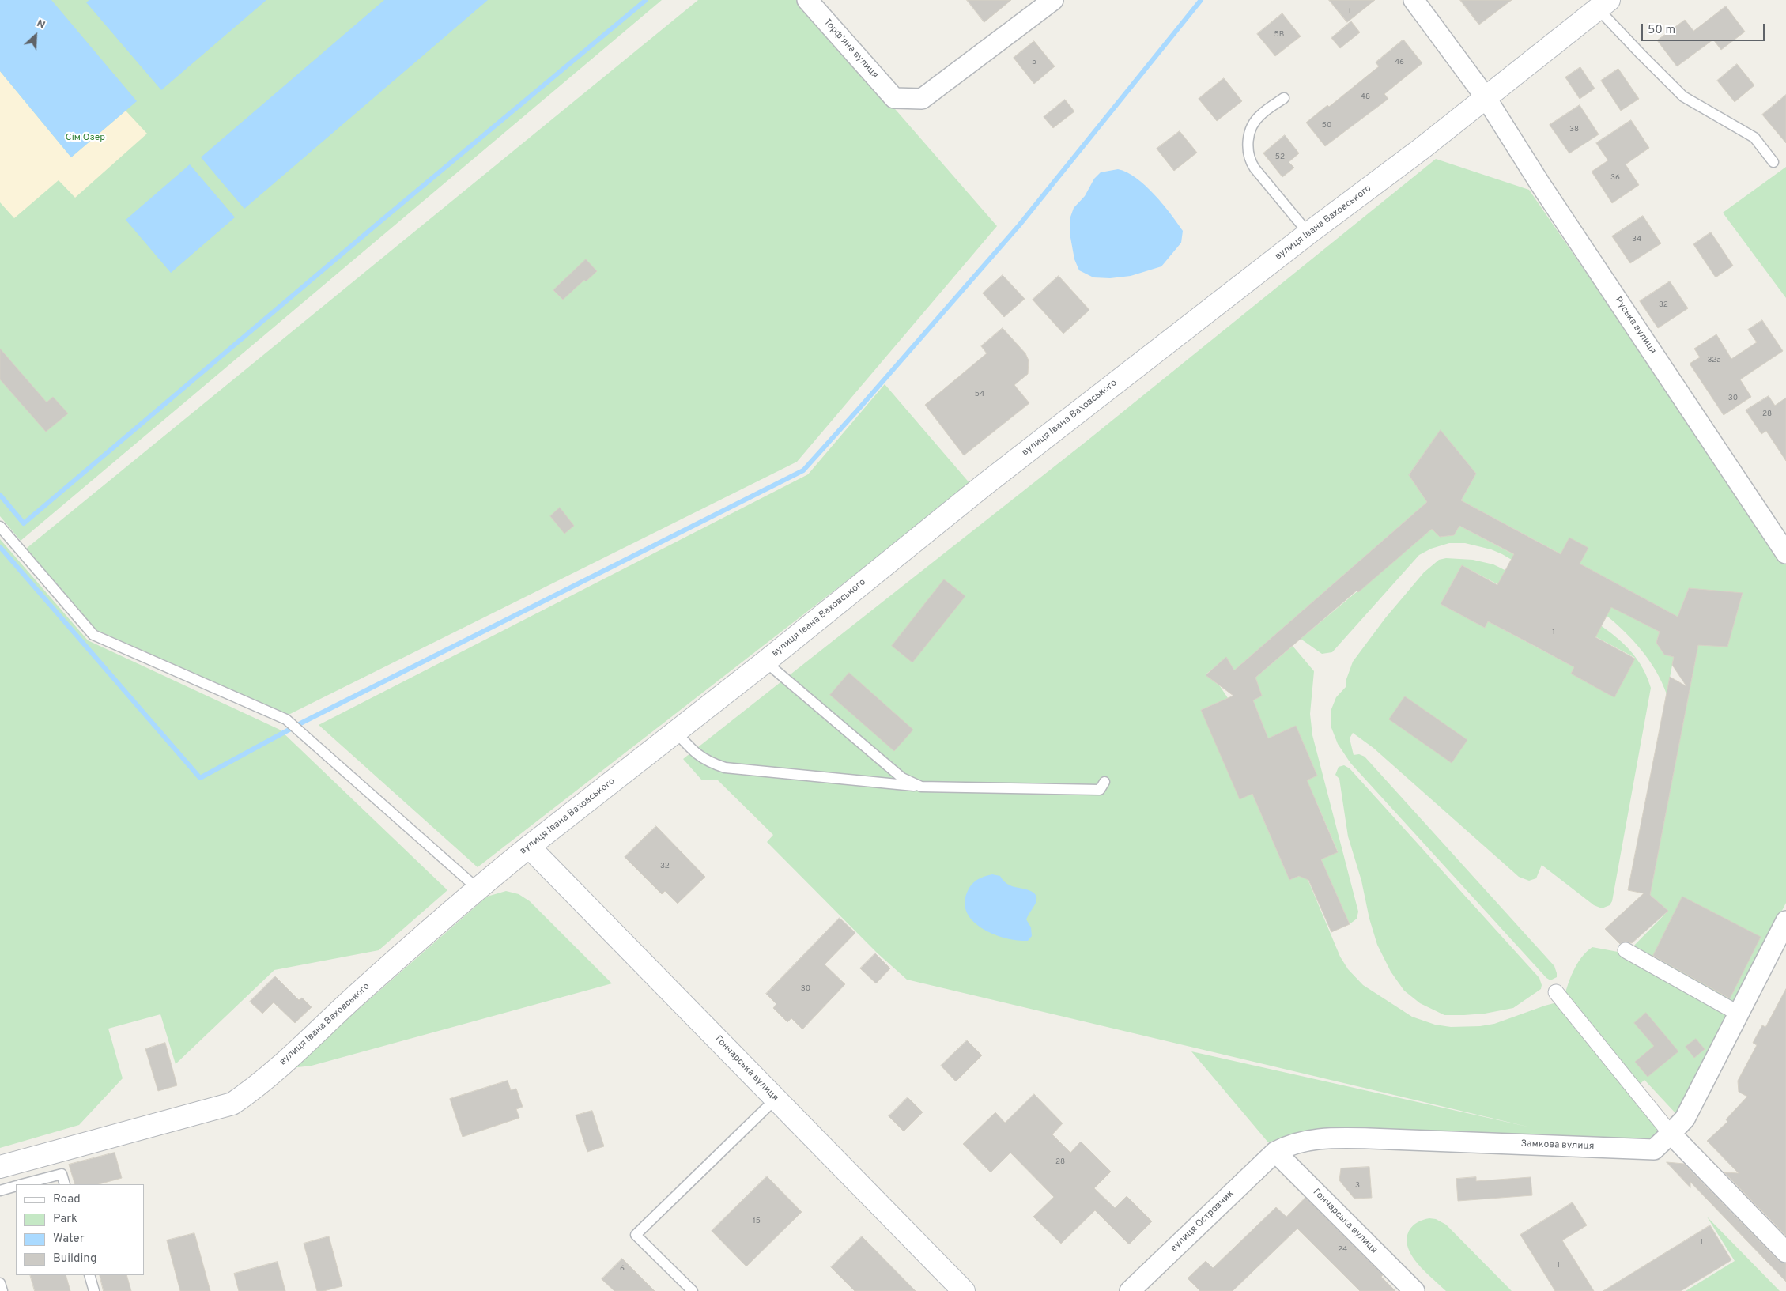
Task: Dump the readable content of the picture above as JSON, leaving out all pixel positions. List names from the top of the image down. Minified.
{"streets":{"main road":["вулиця Івана Ваховського","Гончарська вулиця"],"street":["Торфʼяна вулиця","Руська вулиця","Замкова вулиця","вулиця Островчик"]},"crossings":[["вулиця Івана Ваховського","Руська вулиця"],["вулиця Івана Ваховського","Гончарська вулиця"],["Гончарська вулиця","Замкова вулиця"],["Гончарська вулиця","вулиця Островчик"],["Замкова вулиця","вулиця Островчик"]],"parks":["Сім Озер"],"house_numbers":["1","5В","5","46","48","50","38","52","36","34","32","32а","54","30","28","1","32","30","28","3","15","1","24","1","6"],"legend":["Road","Park","Water","Building"],"scale_bar":"50 m","north":"top right"}
